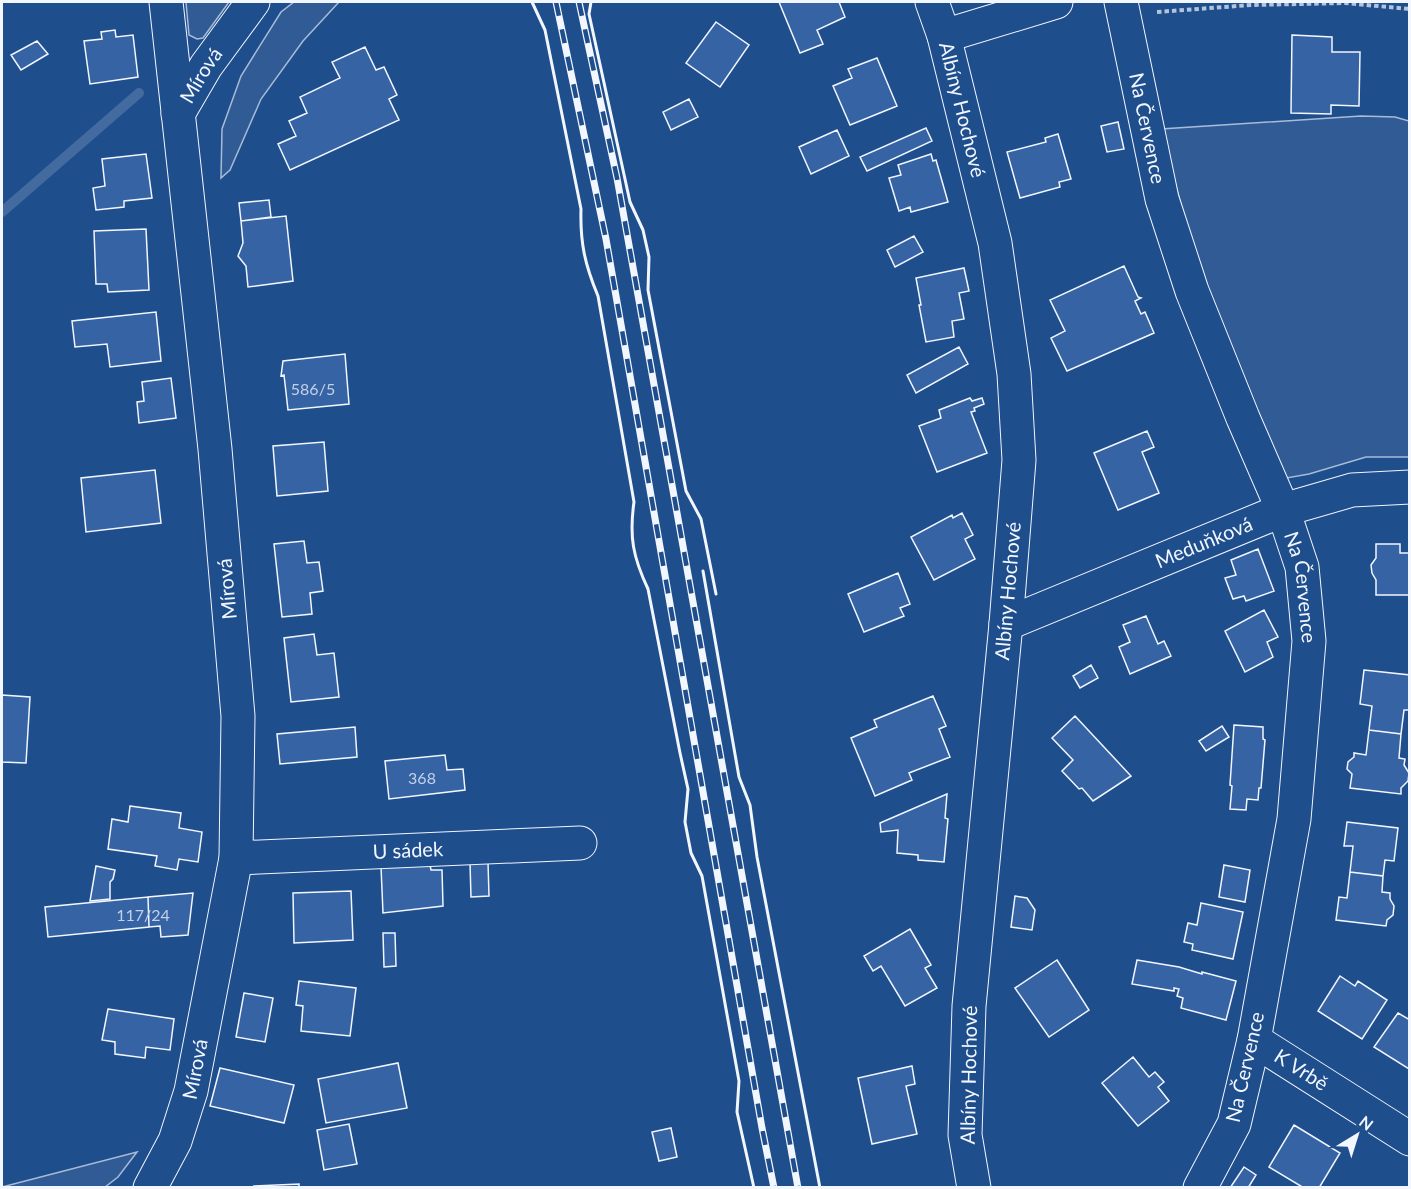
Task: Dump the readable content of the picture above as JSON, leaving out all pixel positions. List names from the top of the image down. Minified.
{"streets":{"street":["Mírová","Albíny Hochové","Na Července","Meduňková","U sádek","K Vrbě"]},"crossings":[["Mírová","U sádek"],["Albíny Hochové","Meduňková"],["Na Července","Meduňková"],["Na Července","K Vrbě"]],"house_numbers":["586/5","368","117/24"],"north":"top right"}
